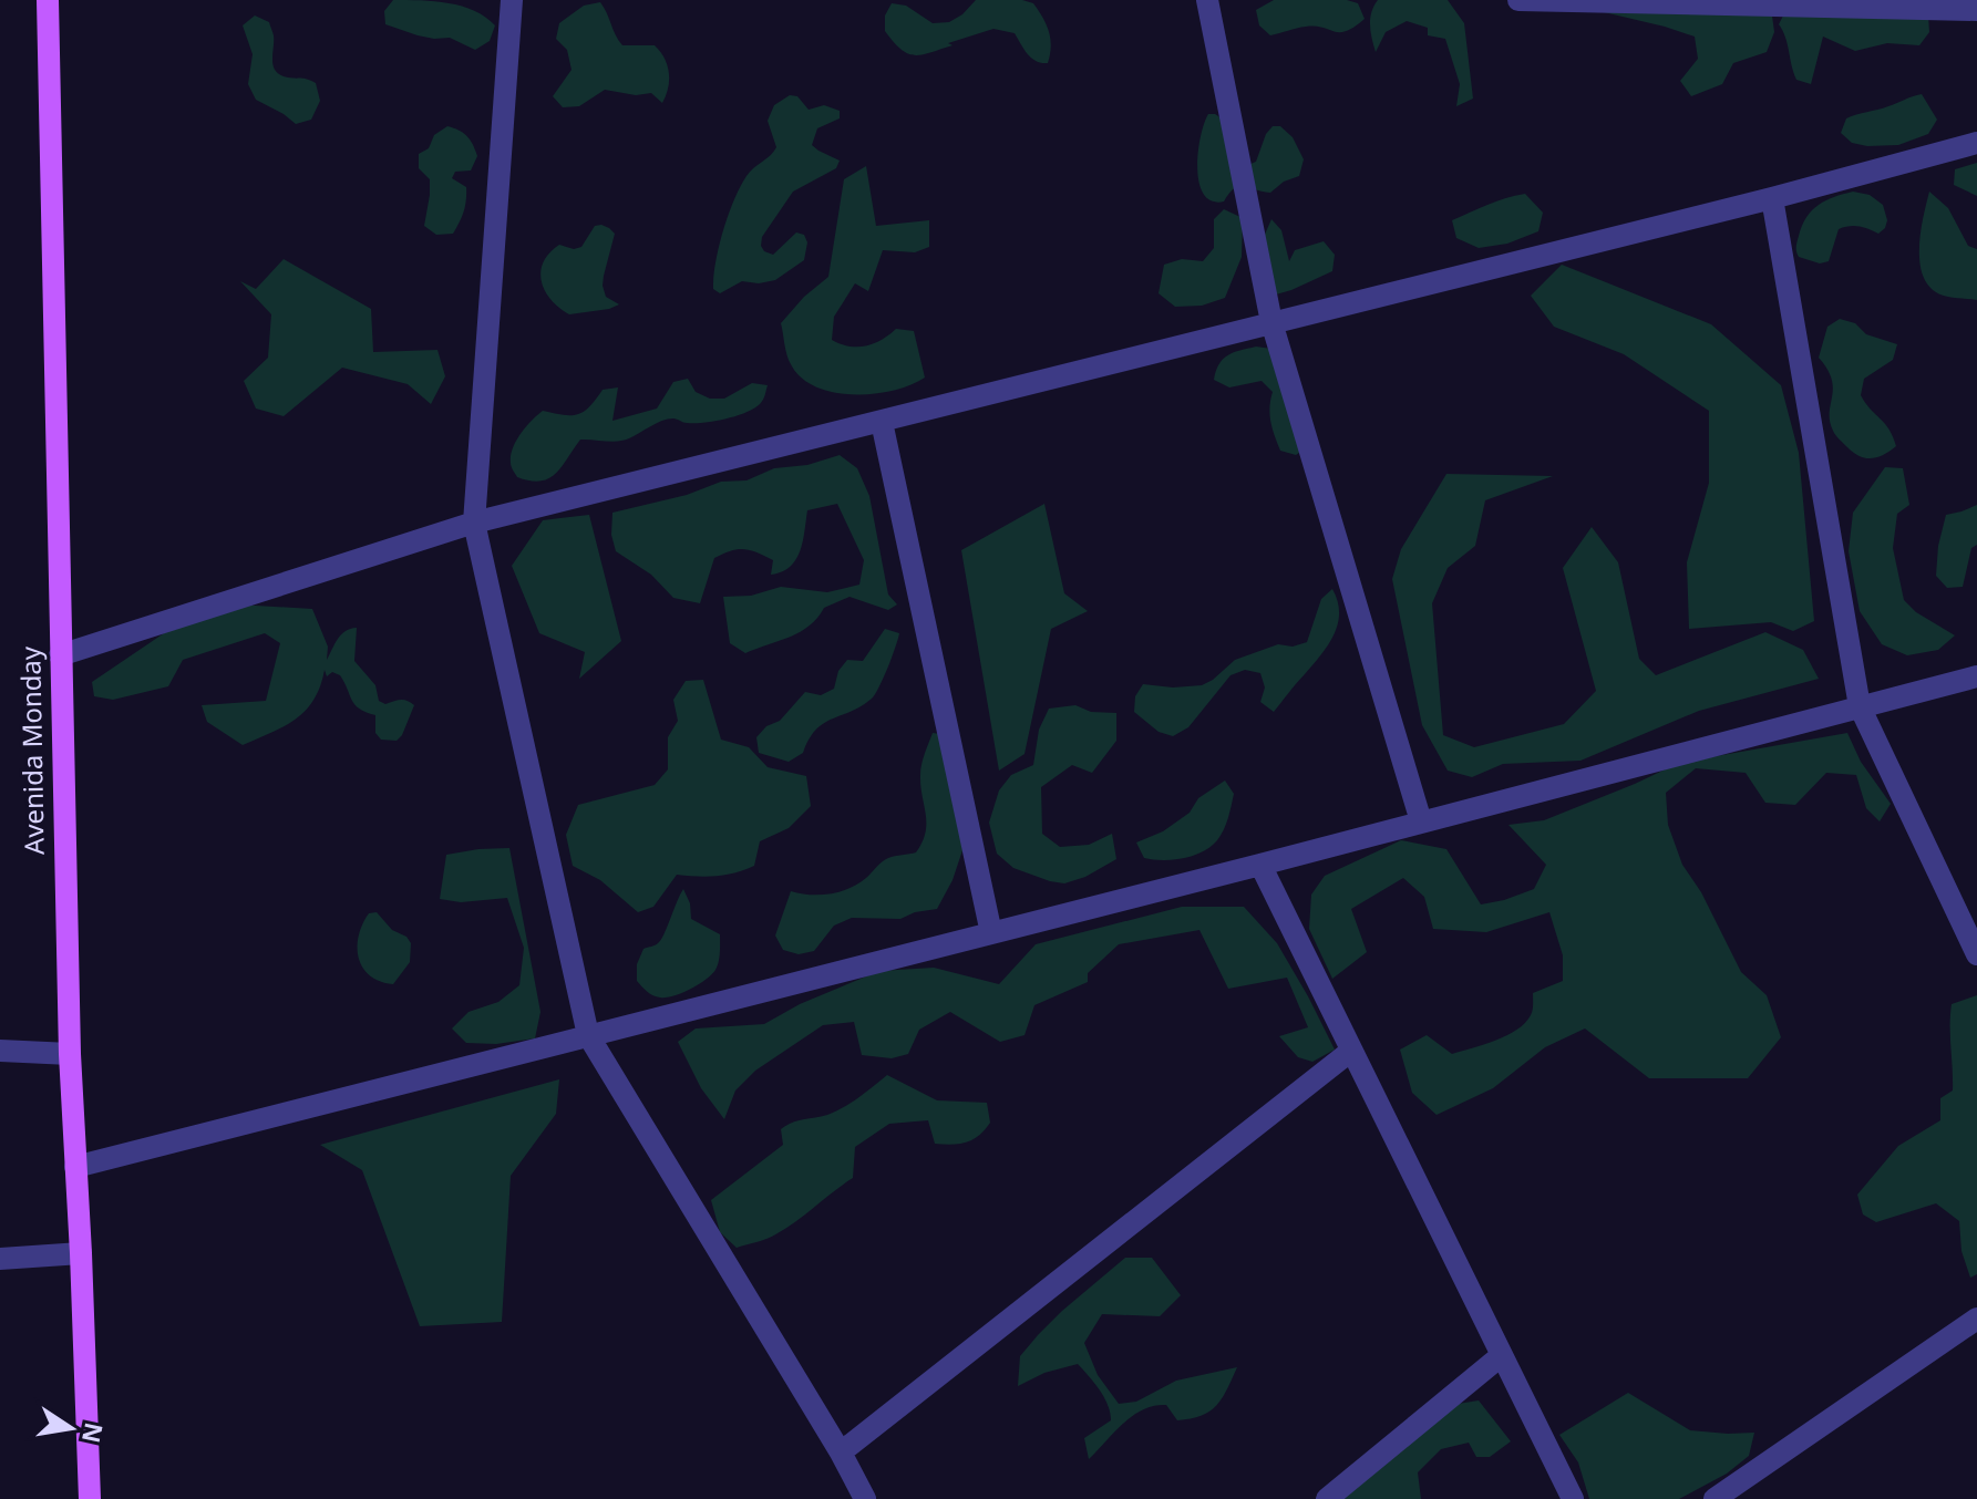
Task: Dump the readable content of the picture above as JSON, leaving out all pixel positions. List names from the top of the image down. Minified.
{"streets":{"main road":["Avenida Monday"]},"north":"right"}
